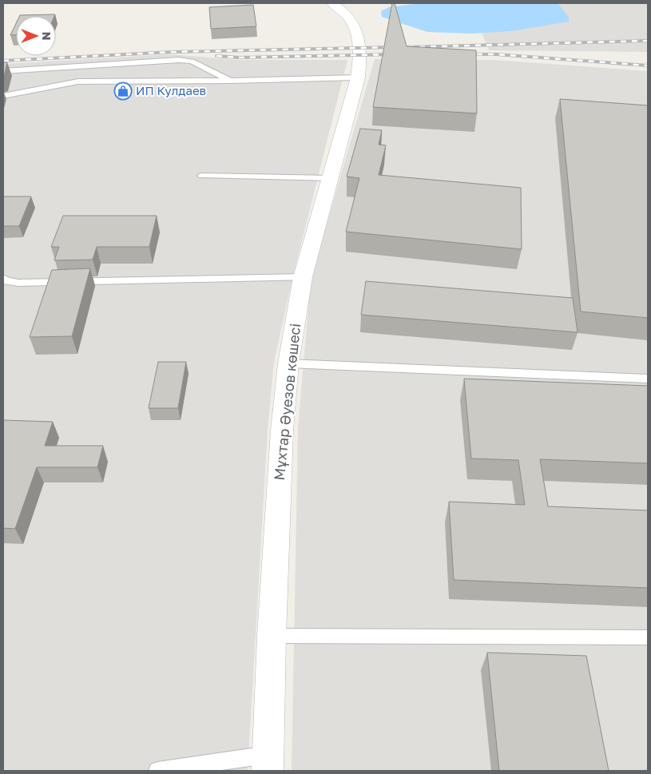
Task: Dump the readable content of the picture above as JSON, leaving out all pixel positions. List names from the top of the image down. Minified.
{"streets":{"street":["Мұхтар Әуезов көшесі"]},"places":{"shop":["ИП Кулдаев"]},"north":"right"}
